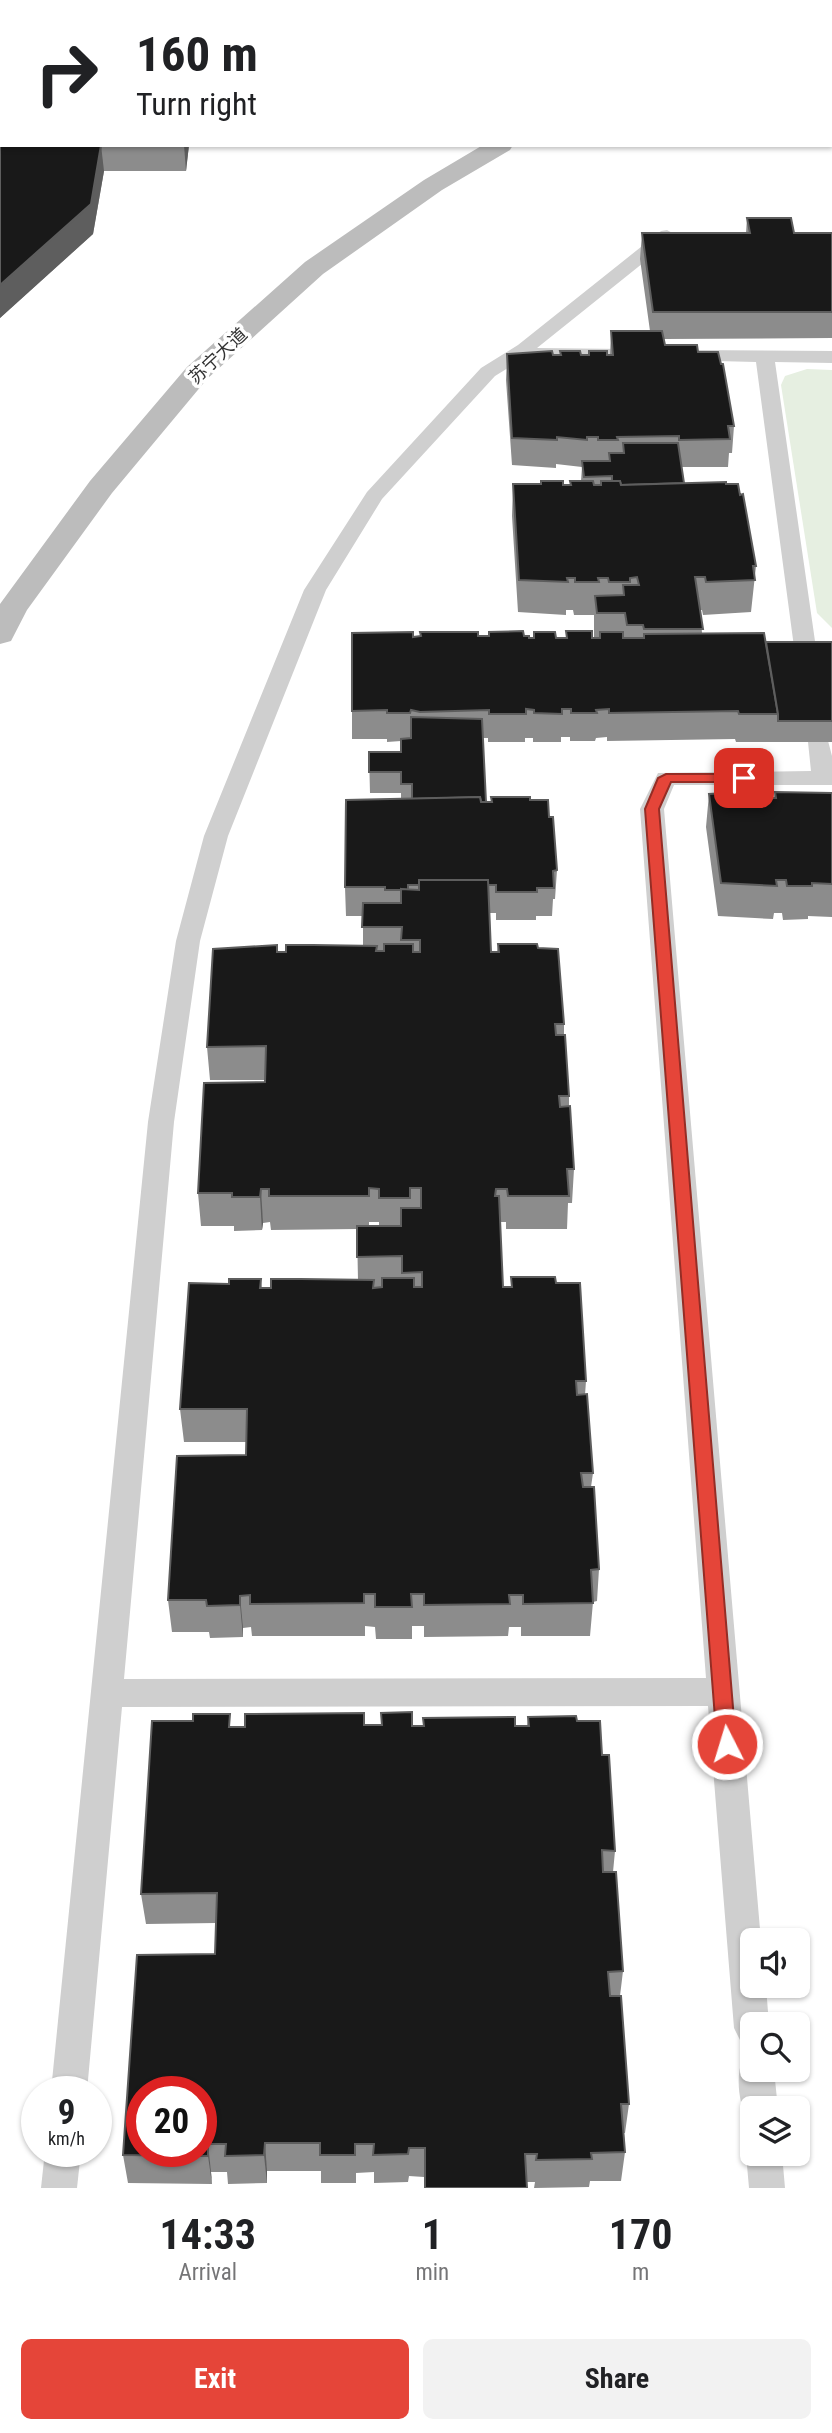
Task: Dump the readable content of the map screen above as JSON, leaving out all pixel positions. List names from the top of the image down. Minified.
{"streets":{"street":["苏宁大道"]},"page":{"turn":["160 m","Turn right"],"speed":"9 km/h","limit":"20","eta":["14:33","Arrival","1","min","170","m"],"buttons":["Exit","Share"]}}
